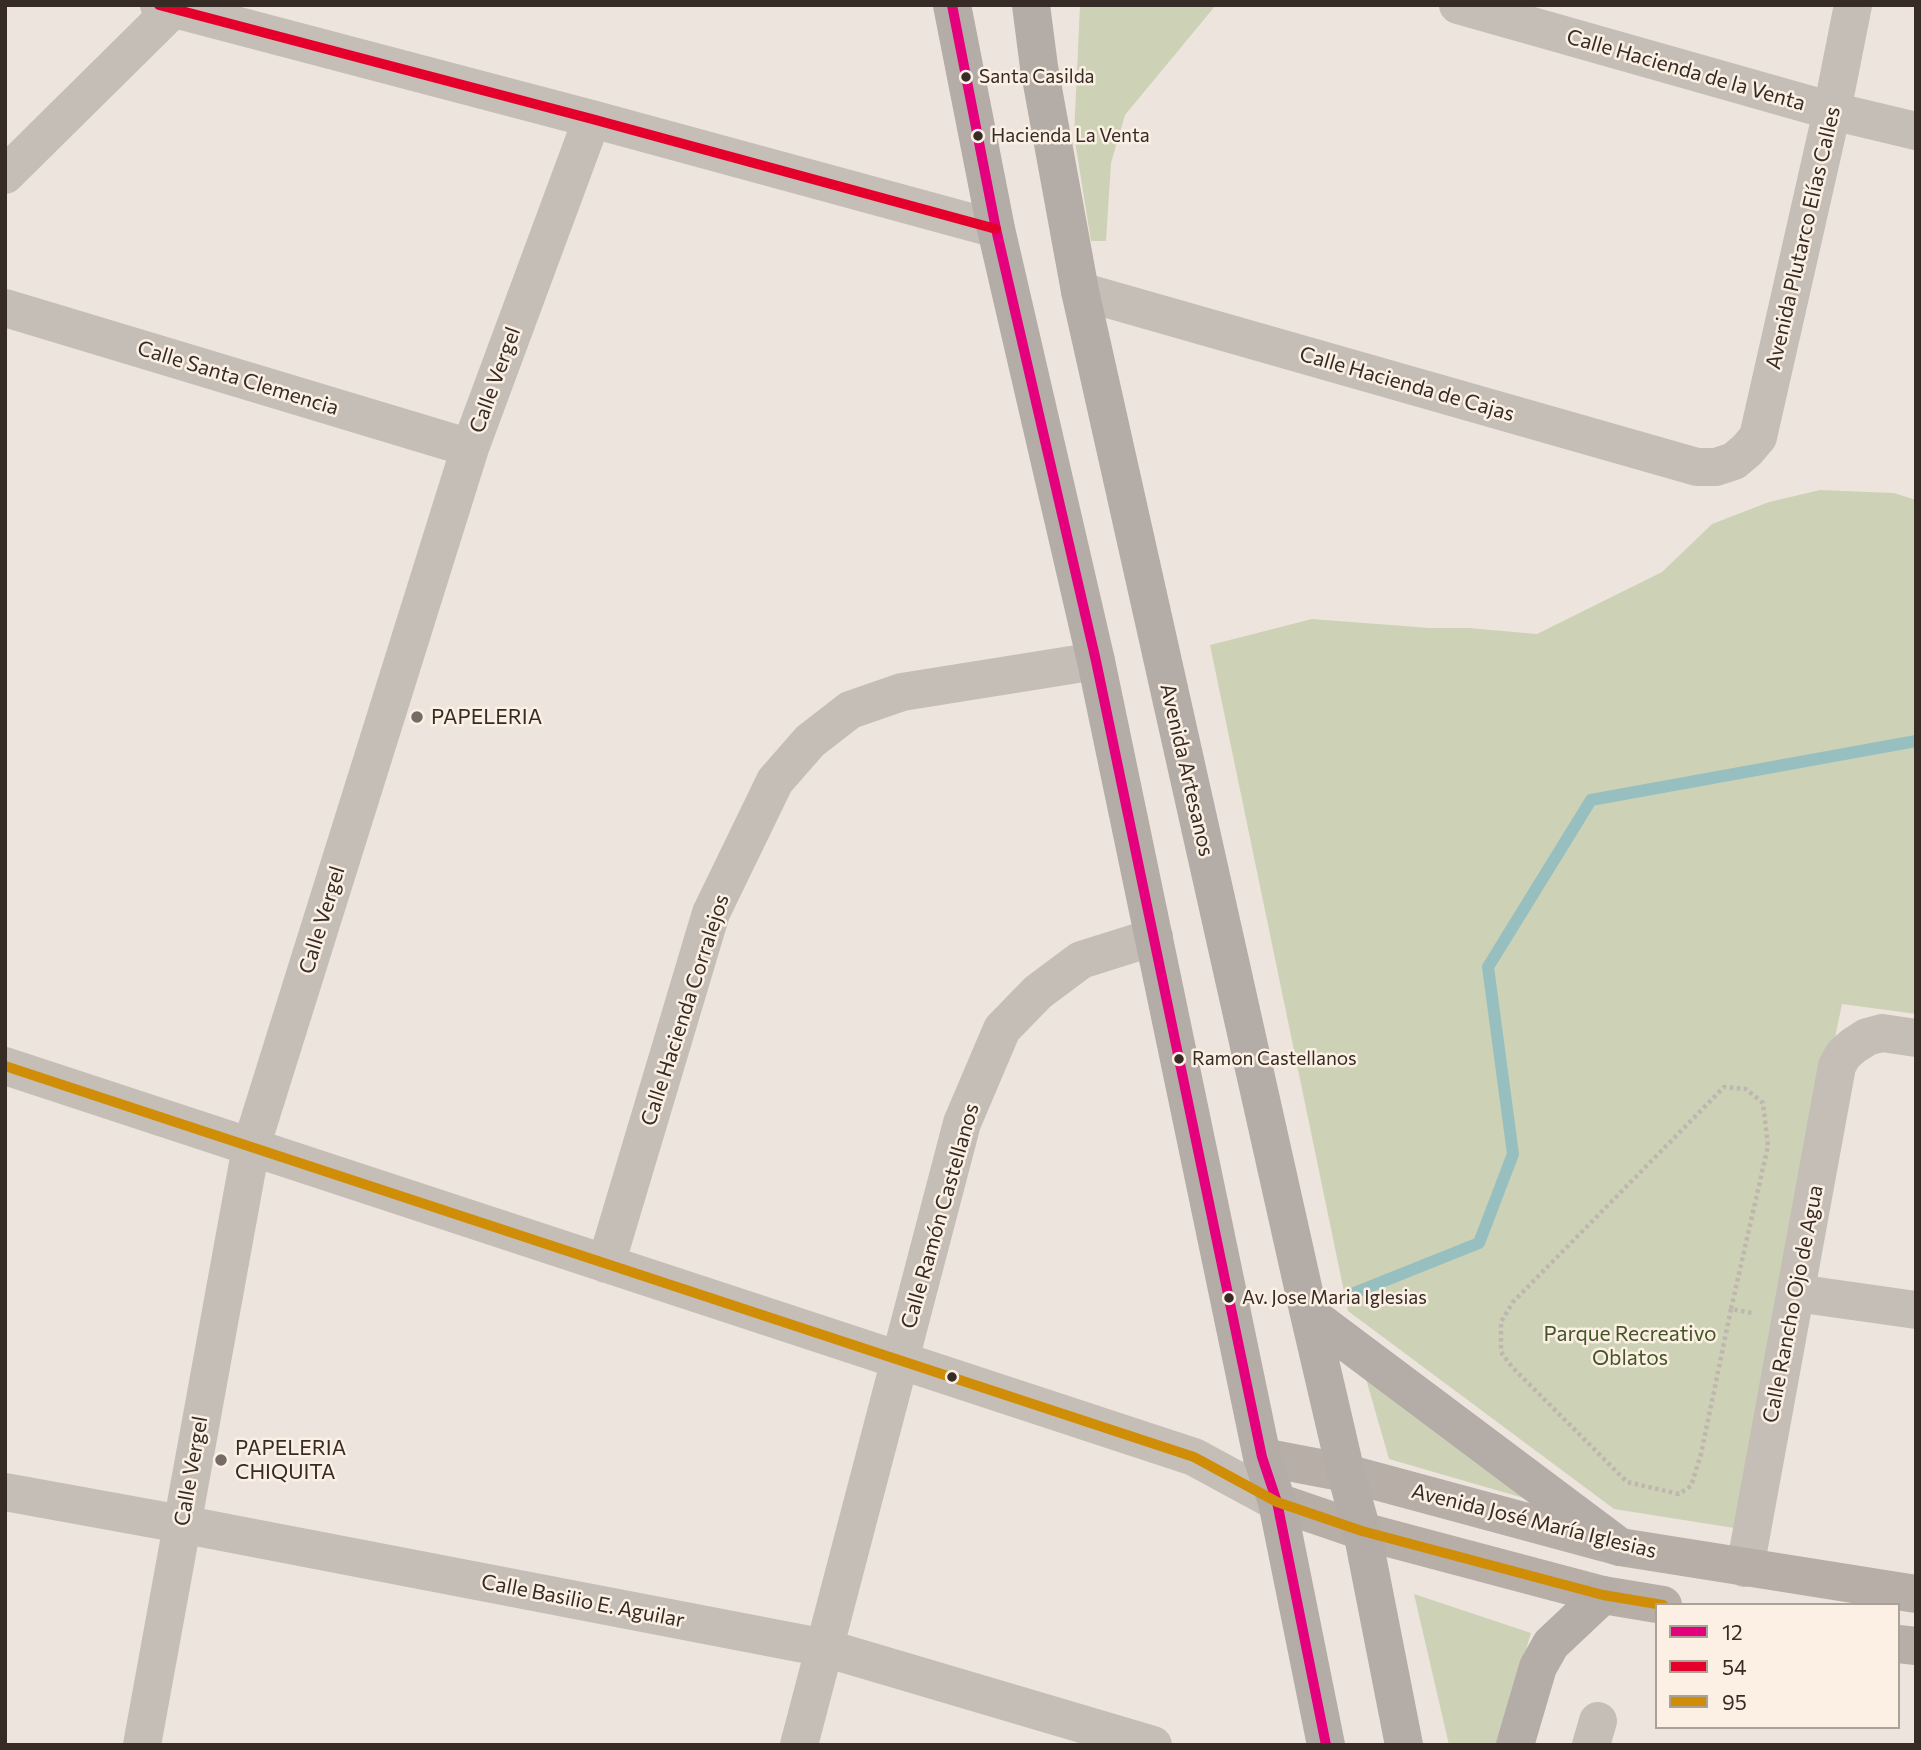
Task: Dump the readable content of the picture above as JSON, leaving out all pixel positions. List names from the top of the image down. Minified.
{"streets":{"main road":["Avenida Artesanos","Avenida José María Iglesias"],"street":["Calle Hacienda de la Venta","Avenida Plutarco Elías Calles","Calle Santa Clemencia","Calle Vergel","Calle Hacienda de Cajas","Calle Hacienda Corralejos","Calle Ramón Castellanos","Calle Rancho Ojo de Agua","Calle Basilio E. Aguilar"]},"crossings":[["Calle Hacienda de la Venta","Avenida Plutarco Elías Calles"],["Avenida Plutarco Elías Calles","Calle Hacienda de Cajas"],["Calle Santa Clemencia","Calle Vergel"],["Calle Vergel","Avenida José María Iglesias"],["Calle Vergel","Calle Basilio E. Aguilar"],["Calle Hacienda de Cajas","Avenida Artesanos"],["Avenida Artesanos","Avenida José María Iglesias"],["Calle Hacienda Corralejos","Avenida José María Iglesias"],["Calle Ramón Castellanos","Avenida José María Iglesias"],["Calle Ramón Castellanos","Calle Basilio E. Aguilar"],["Calle Rancho Ojo de Agua","Avenida José María Iglesias"]],"parks":["Parque Recreativo Oblatos"],"places":["Santa Casilda","Hacienda La Venta","PAPELERIA","Ramon Castellanos","Av. Jose Maria Iglesias","PAPELERIA CHIQUITA"],"lines":["transit line 12","transit line 54","transit line 95"],"legend":["12","54","95"]}
